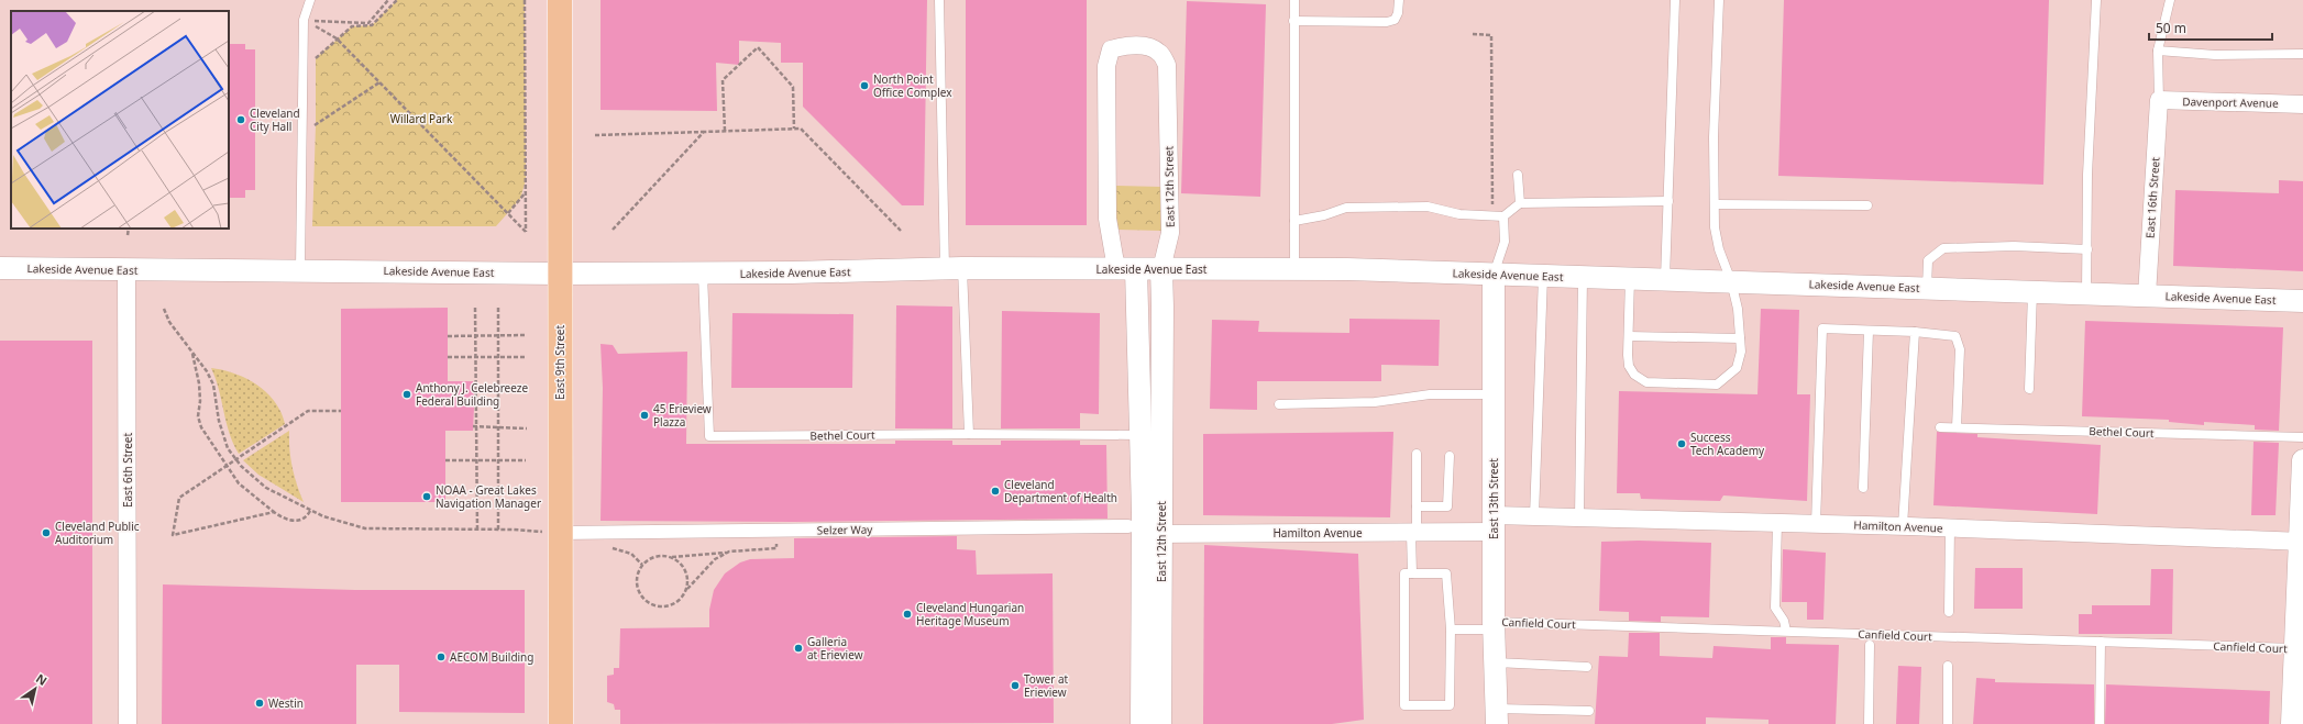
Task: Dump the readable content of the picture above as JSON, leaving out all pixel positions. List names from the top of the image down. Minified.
{"streets":{"main road":["East 9th Street"],"street":["Davenport Avenue","East 12th Street","East 16th Street","Lakeside Avenue East","East 6th Street","East 13th Street","Hamilton Avenue","Selzer Way"],"lane":["Bethel Court","Canfield Court"]},"crossings":[["Davenport Avenue","East 16th Street"],["East 12th Street","Lakeside Avenue East"],["East 12th Street","Bethel Court"],["East 12th Street","Hamilton Avenue"],["East 12th Street","Selzer Way"],["East 16th Street","Lakeside Avenue East"],["Lakeside Avenue East","East 9th Street"],["Lakeside Avenue East","Bethel Court"],["Lakeside Avenue East","East 6th Street"],["Lakeside Avenue East","East 13th Street"],["East 9th Street","Selzer Way"],["East 13th Street","Hamilton Avenue"],["East 13th Street","Canfield Court"],["Hamilton Avenue","Selzer Way"]],"parks":["Willard Park"],"places":["North Point Office Complex","Cleveland City Hall","Anthony J. Celebreeze Federal Building","45 Erieview Plazza","Success Tech Academy","Cleveland Department of Health","NOAA - Great Lakes Navigation Manager","Cleveland Public Auditorium","Cleveland Hungarian Heritage Museum","Galleria at Erieview","AECOM Building","Tower at Erieview","Westin"],"scale_bar":"50 m","north":"top right"}
